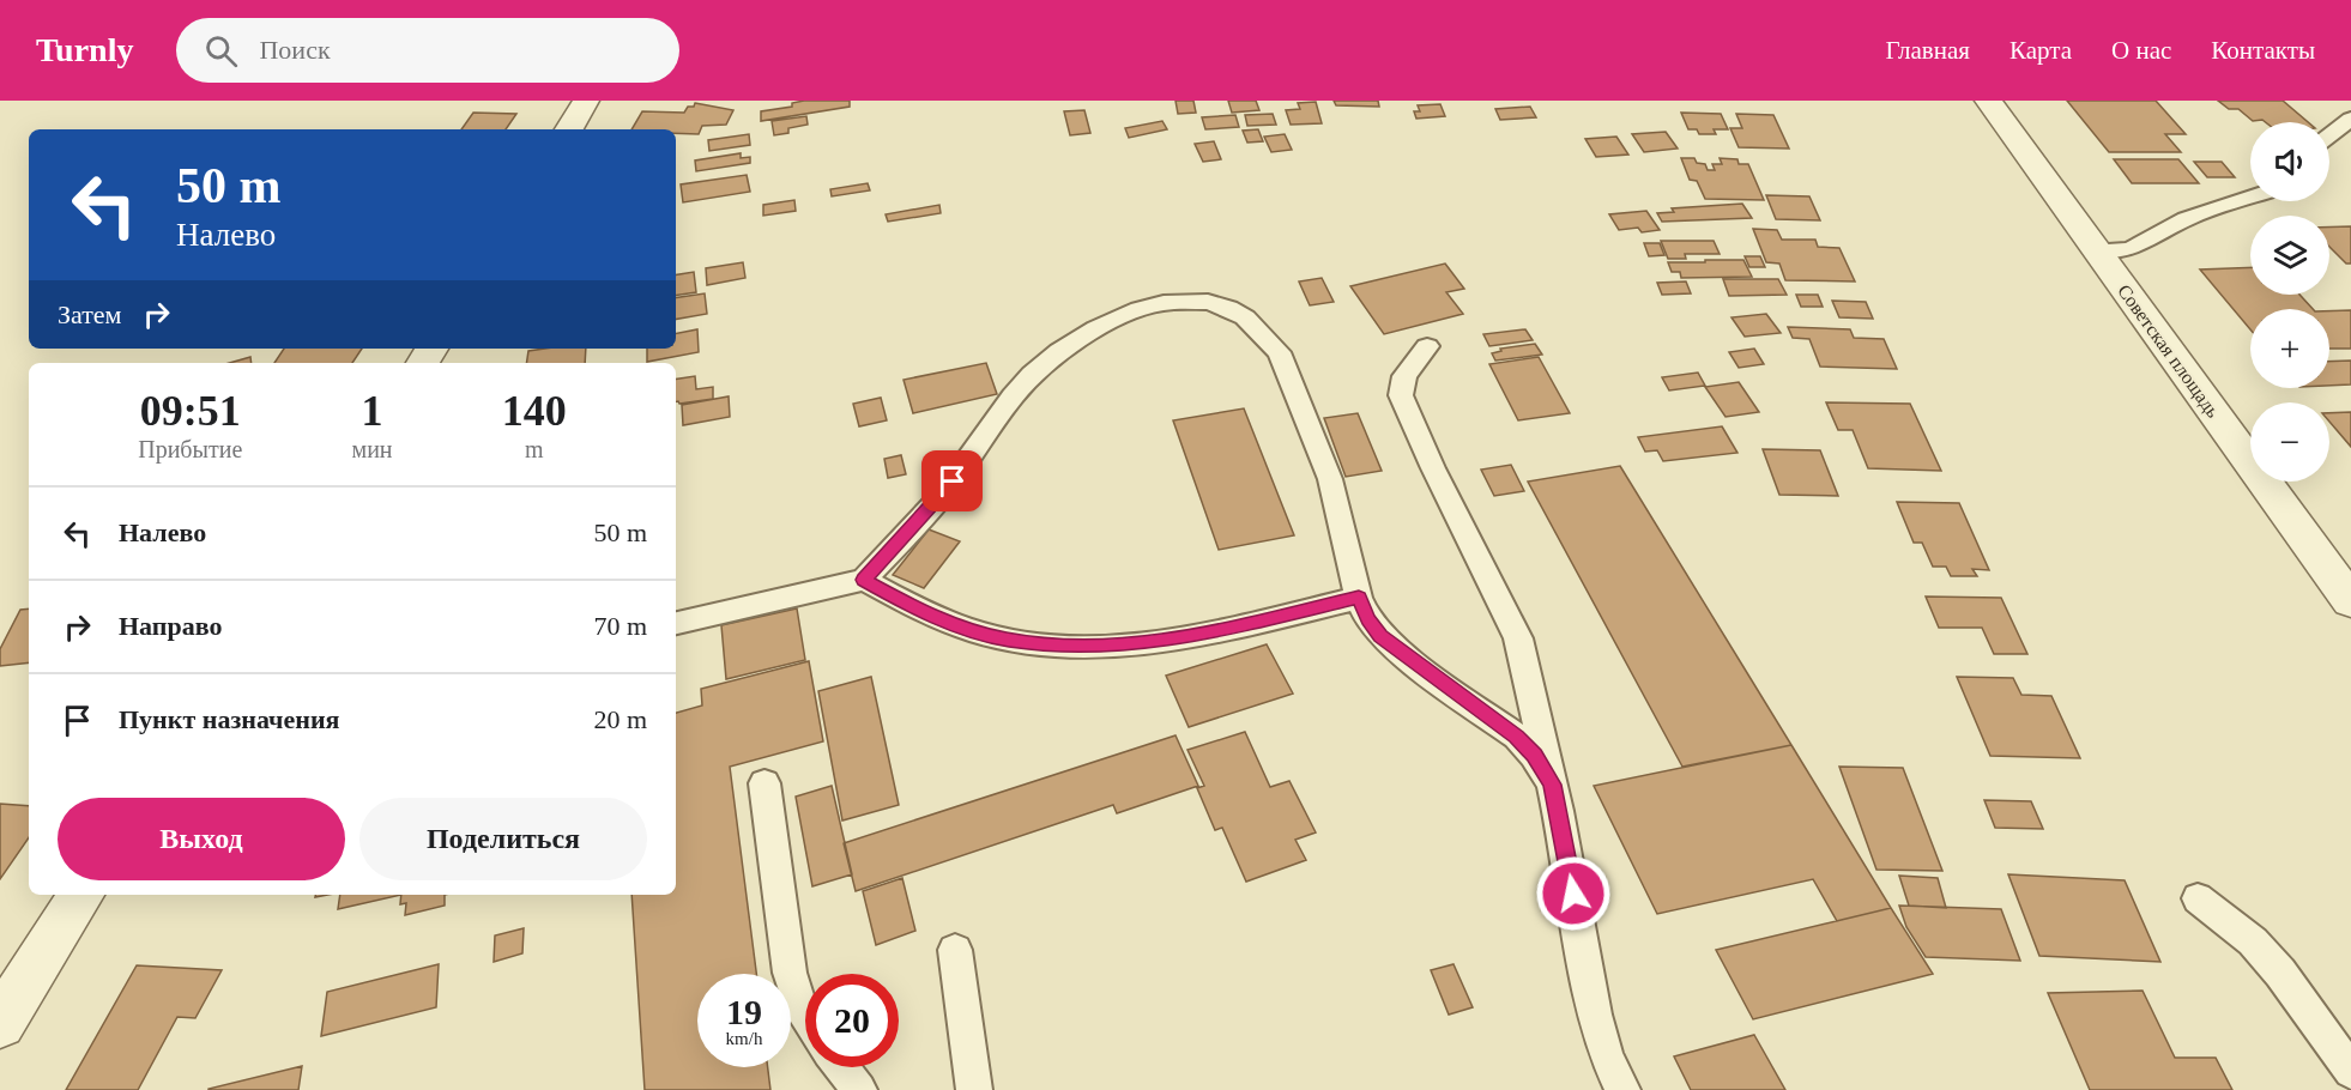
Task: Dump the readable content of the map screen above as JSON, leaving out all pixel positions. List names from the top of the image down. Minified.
{"streets":{"street":["Советская площадь"]},"page":{"header":"Turnly","search":"Поиск","nav":["Главная","Карта","О нас","Контакты"],"map_buttons":["+","−"],"turn":["50 m","Налево"],"then":"Затем","eta":["09:51","Прибытие","1","мин","140","m"],"list":[{"name":"Налево","value":"50 m"},{"name":"Направо","value":"70 m"},{"name":"Пункт назначения","value":"20 m"}],"buttons":["Выход","Поделиться"],"speed":"19 km/h","limit":"20"}}
